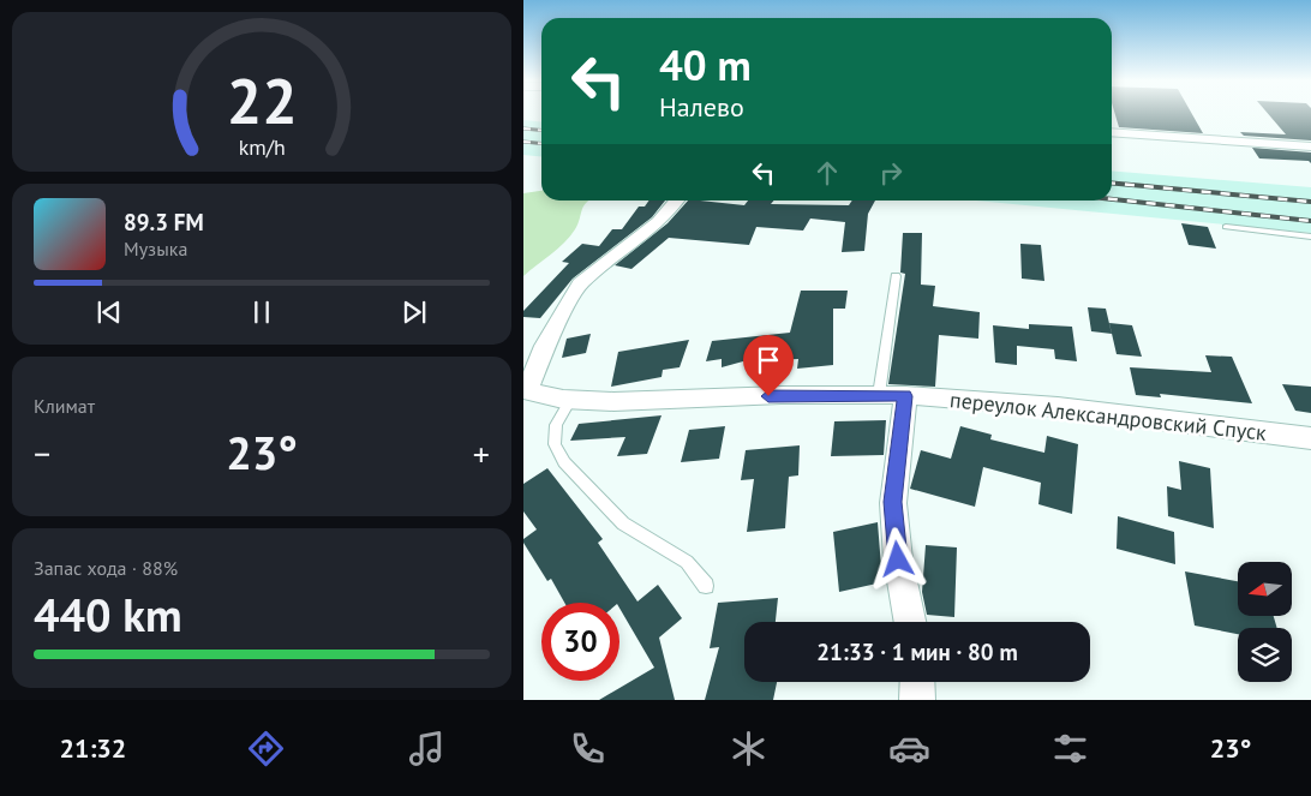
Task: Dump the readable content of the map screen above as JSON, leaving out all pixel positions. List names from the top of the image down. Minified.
{"streets":{"street":["переулок Александровский Спуск"]},"north":"left","page":{"turn":["40 m","Налево"],"song":["89.3 FM","Музыка"],"tile":["Климат",["Запас хода · 88%","440 km"]],"heat":["−","23°","+"],"limit":"30","trip":"21:33 · 1 мин · 80 m","tabs":["21:32","23°"],"gauge":["22","km/h"]}}
